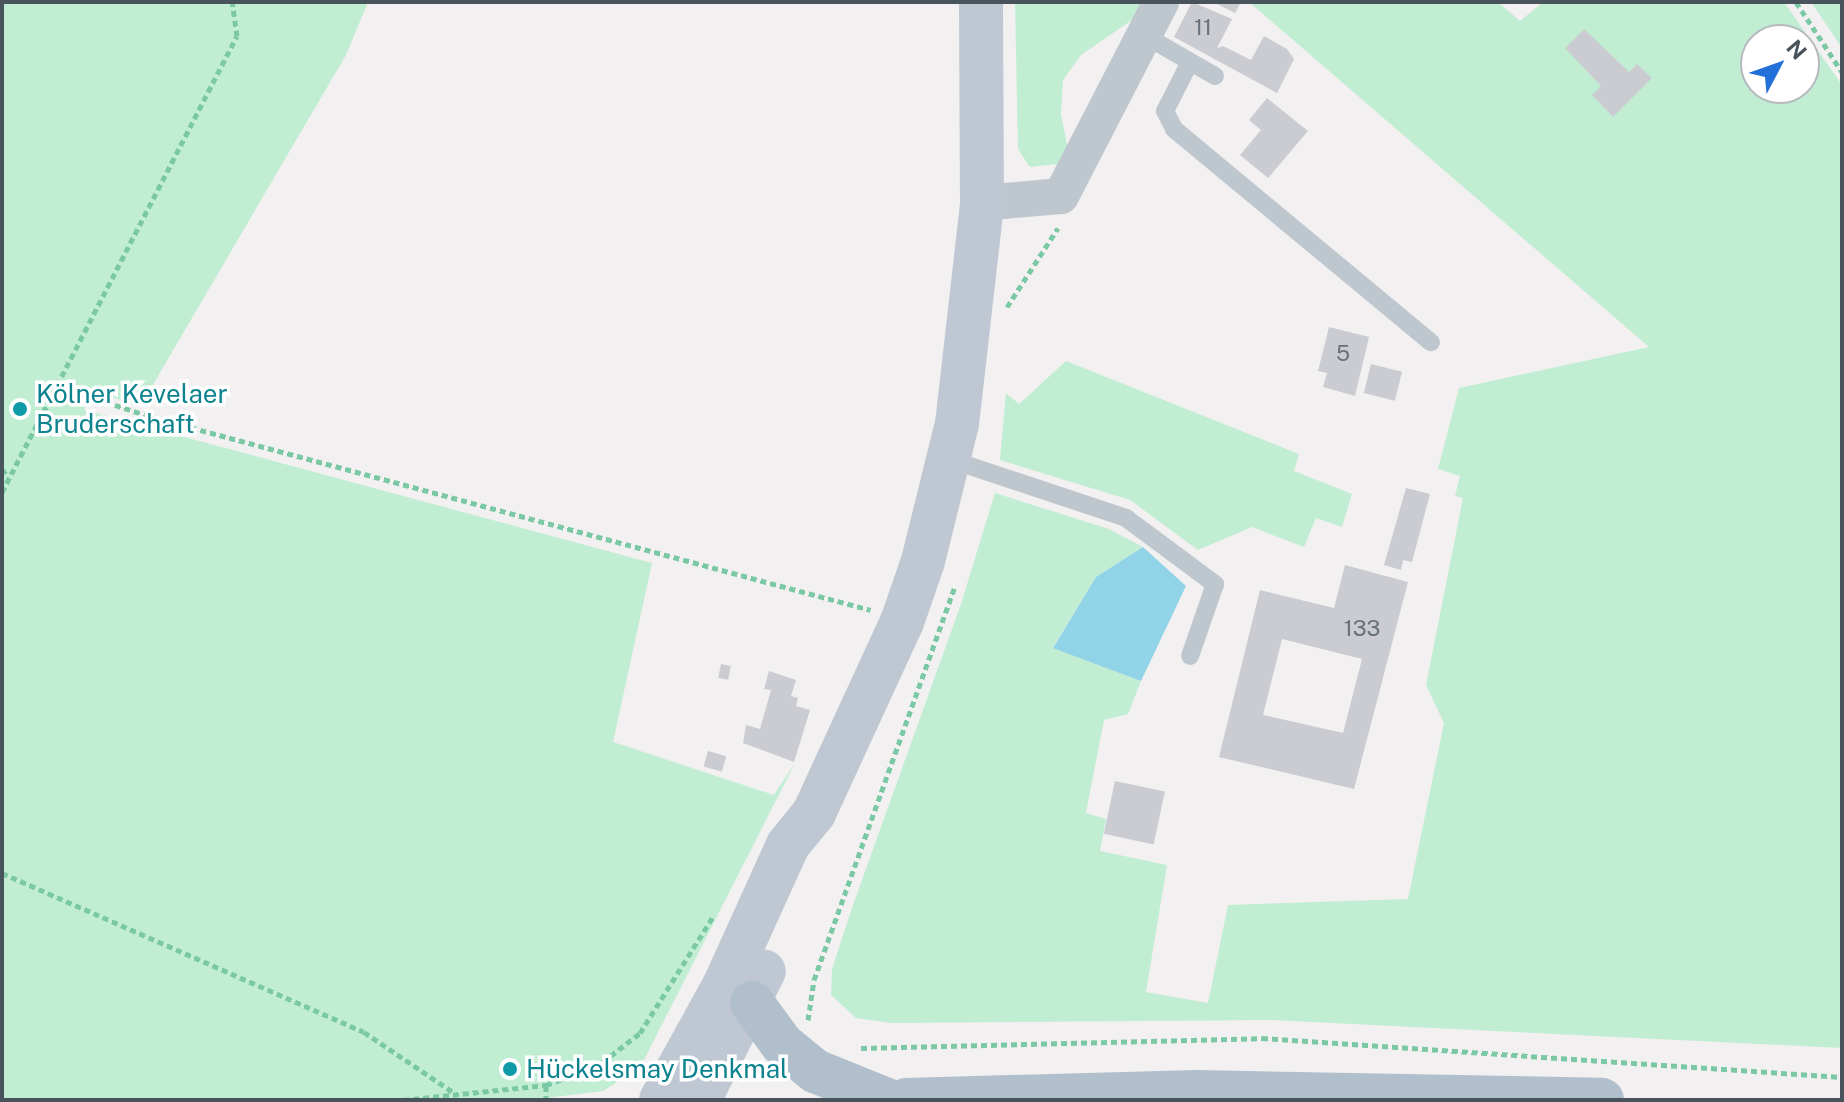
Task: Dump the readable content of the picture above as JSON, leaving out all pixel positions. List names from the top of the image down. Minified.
{"places":["Kölner Kevelaer Bruderschaft","Hückelsmay Denkmal"],"house_numbers":["11","5","133"],"north":"top right"}
